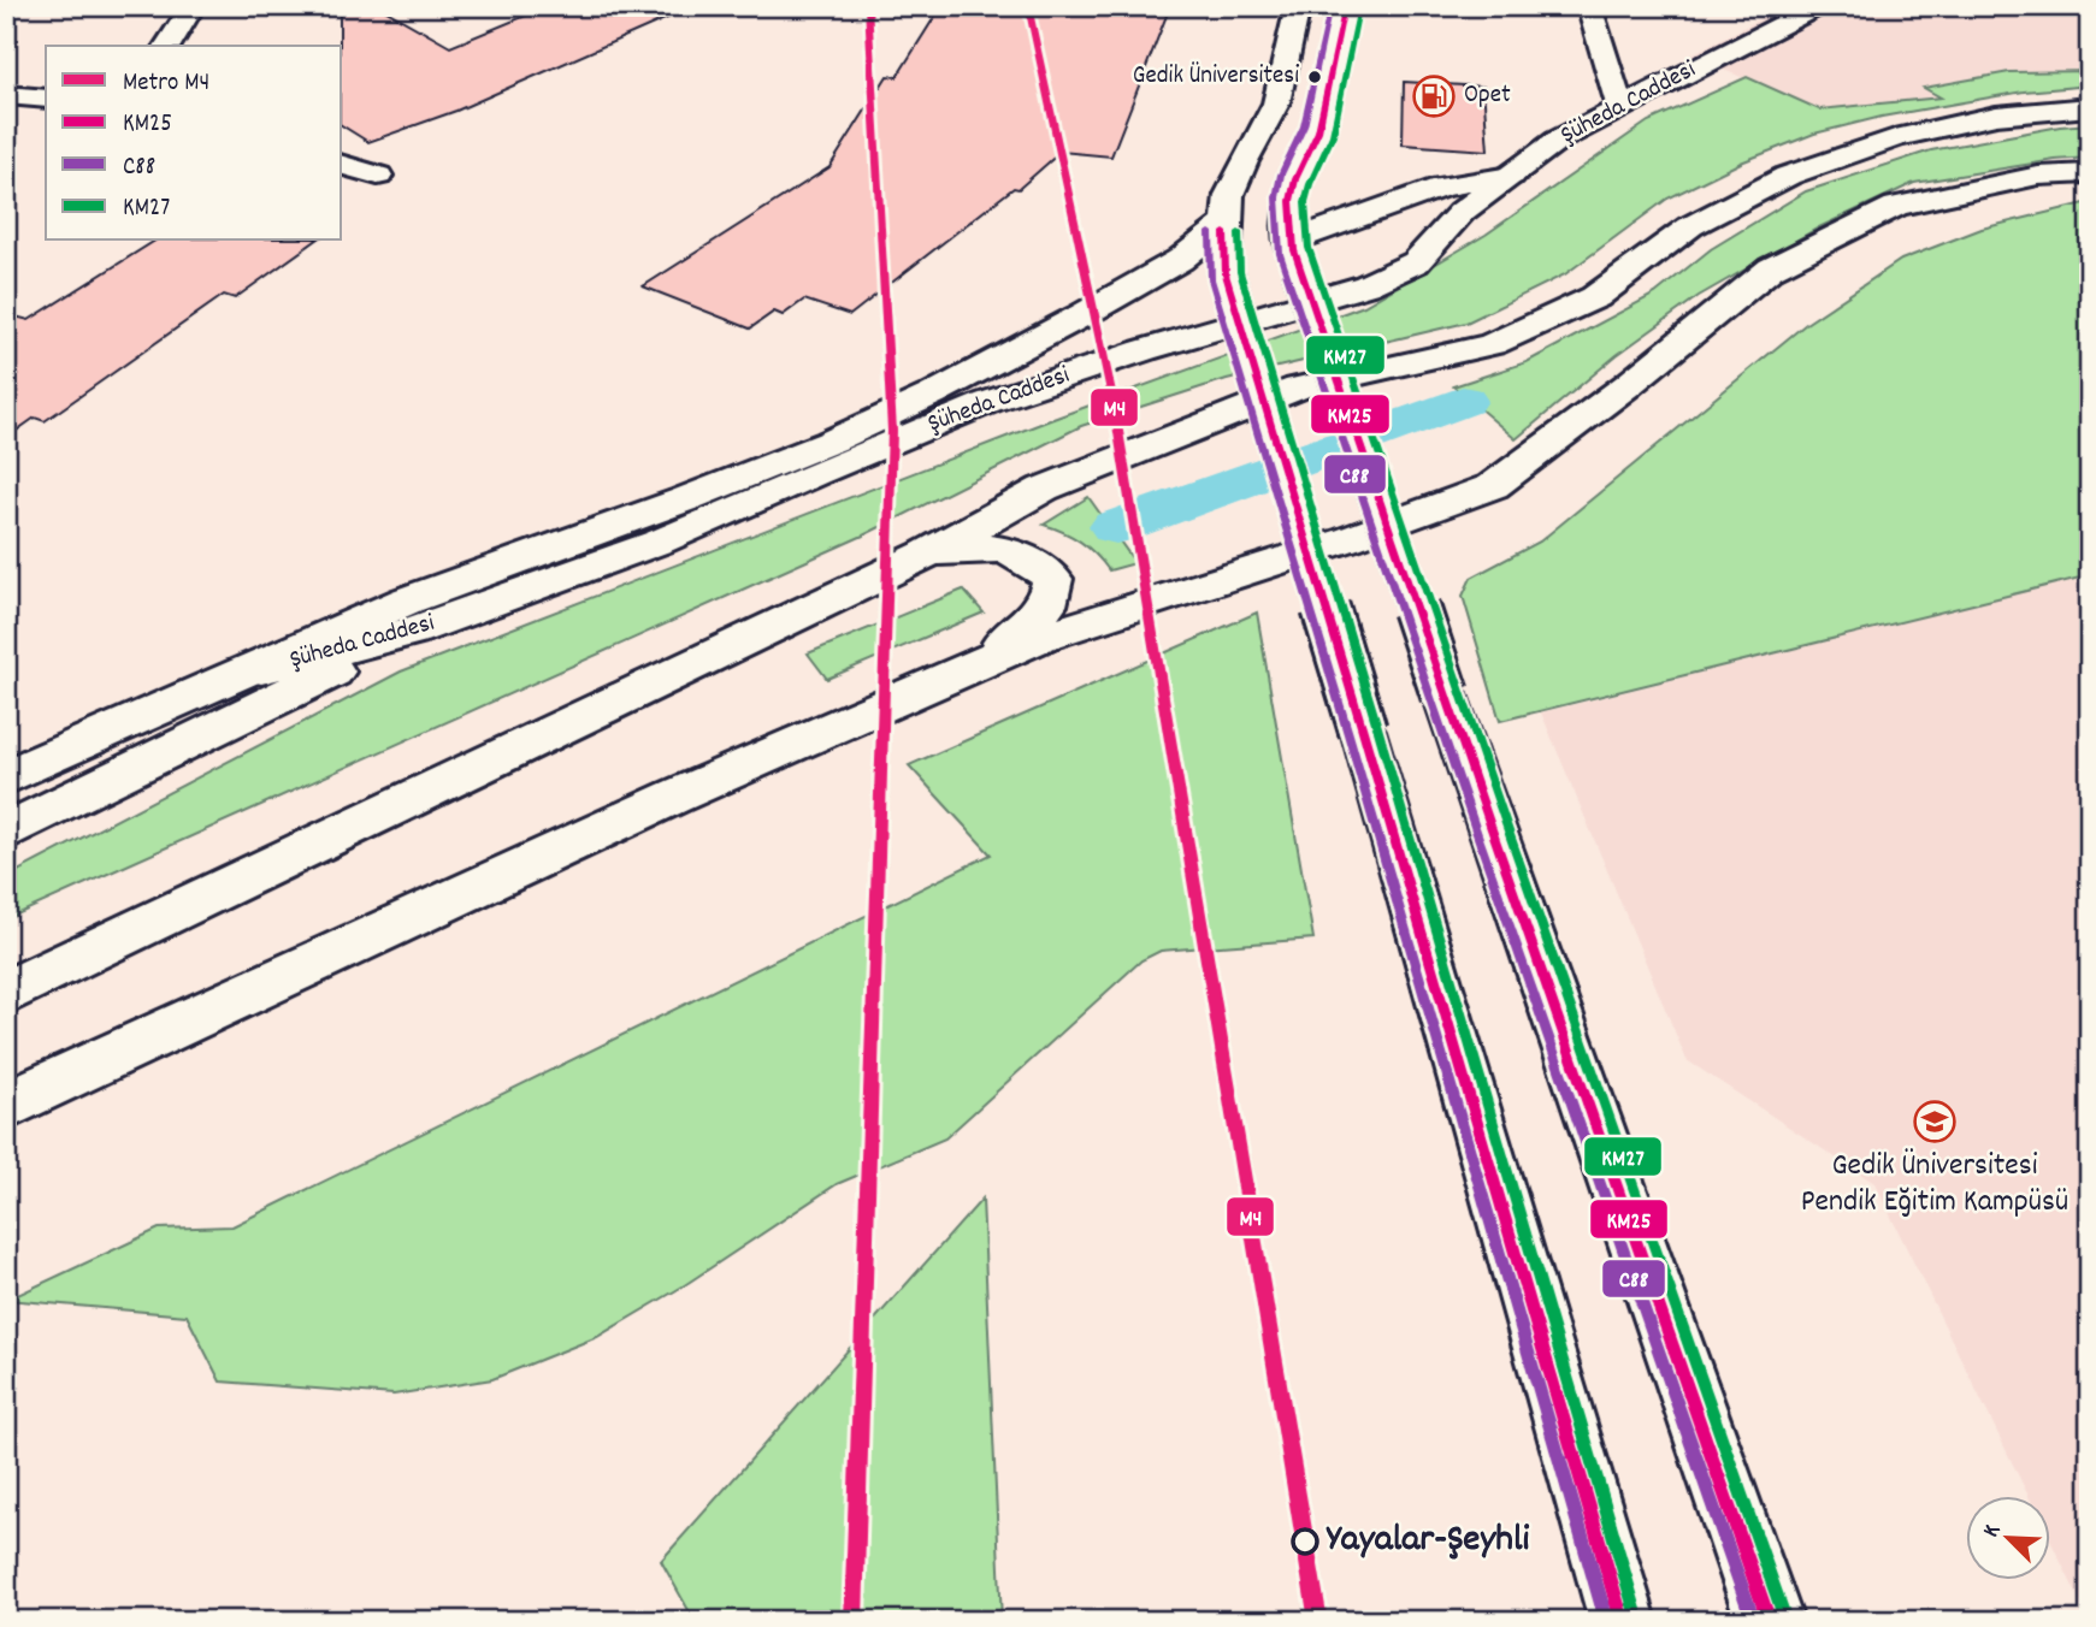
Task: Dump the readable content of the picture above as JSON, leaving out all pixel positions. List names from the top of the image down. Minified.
{"streets":{"street":["Şüheda Caddesi"]},"places":{"other":["Gedik Üniversitesi","Yayalar-Şeyhli"],"fuel station":["Opet"],"school or university":["Gedik Üniversitesi Pendik Eğitim Kampüsü"]},"lines":["metro line M4","transit line KM25","transit line C88","transit line KM27"],"legend":["Metro M4","KM25","C88","KM27"],"north":"top left"}
